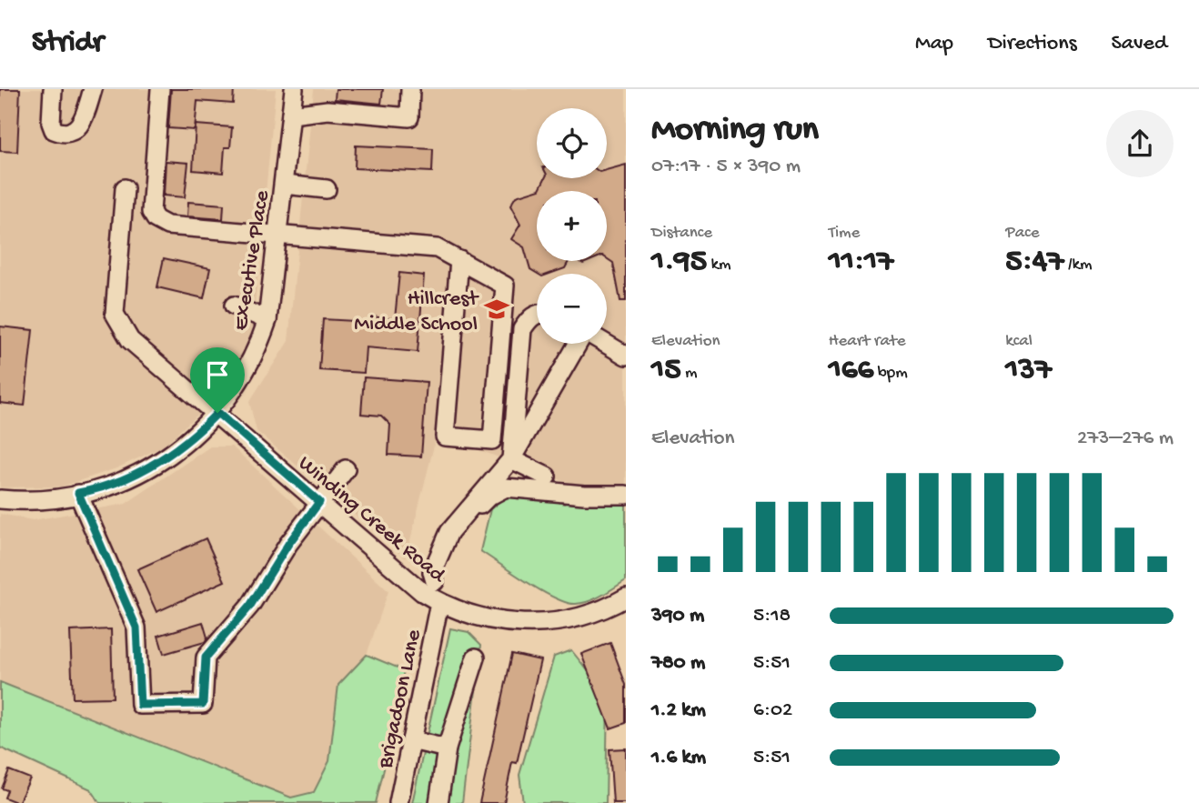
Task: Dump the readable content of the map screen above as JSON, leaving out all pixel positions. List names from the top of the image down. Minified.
{"streets":{"street":["Executive Place","Winding Creek Road","Brigadoon Lane"]},"crossings":[["Executive Place","Winding Creek Road"],["Winding Creek Road","Brigadoon Lane"]],"places":{"school or university":["Hillcrest Middle School"]},"page":{"header":"Stridr","nav":["Map","Directions","Saved"],"heading":["Morning run","07:17 · 5 × 390 m"],"map_buttons":["+","−"],"stats":[["Distance","1.95 km"],["Time","11:17"],["Pace","5:47 /km"],["Elevation","15 m"],["Heart rate","166 bpm"],["kcal","137"]],"chart":["Elevation","273–276 m"],"list":[{"name":"390 m","note":"5:18"},{"name":"780 m","note":"5:51"},{"name":"1.2 km","note":"6:02"},{"name":"1.6 km","note":"5:51"}]}}
